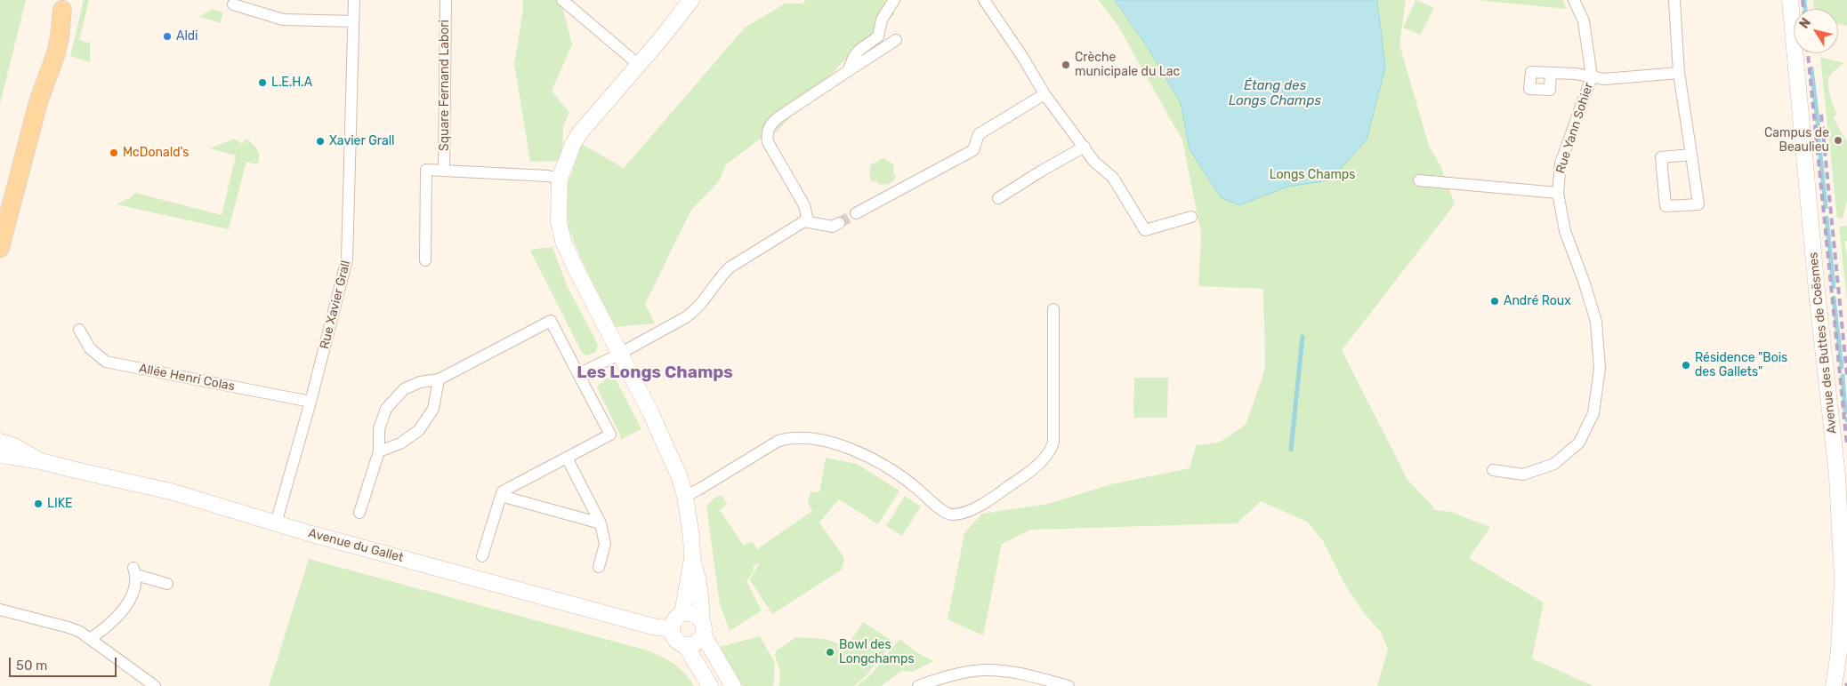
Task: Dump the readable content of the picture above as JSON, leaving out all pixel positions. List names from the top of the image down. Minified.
{"streets":{"street":["Square Fernand Labori","Rue Yann Sohier","Rue Xavier Grall","Avenue des Buttes de Coësmes","Allée Henri Colas","Avenue du Gallet"]},"crossings":[["Rue Xavier Grall","Allée Henri Colas"],["Rue Xavier Grall","Avenue du Gallet"]],"districts":["Les Longs Champs"],"water":["Étang des Longs Champs"],"parks":["Longs Champs"],"places":["Aldi","Crèche municipale du Lac","L.E.H.A","Campus de Beaulieu","Xavier Grall","McDonald's","André Roux","Résidence \"Bois des Gallets\"","LIKE","Bowl des Longchamps"],"scale_bar":"50 m","north":"top left"}
